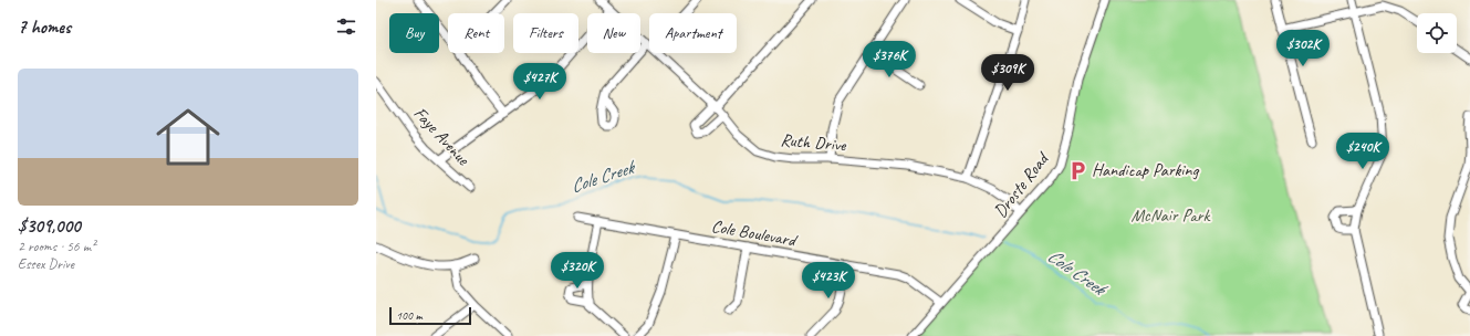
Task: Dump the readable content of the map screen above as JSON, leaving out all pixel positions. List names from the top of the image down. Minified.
{"streets":{"street":["Faye Avenue","Ruth Drive","Droste Road","Cole Boulevard"]},"crossings":[["Ruth Drive","Droste Road"],["Droste Road","Cole Boulevard"]],"water":["Cole Creek"],"parks":["McNair Park"],"places":{"parking":["Handicap Parking"]},"scale_bar":"100 m","page":{"heading":"7 homes","chip":["Buy","Rent","Filters","New","Apartment"],"price":["$302K","$376K","$309K","$427K","$240K","$320K","$423K"],"list":[{"name":"$309,000","note":"2 rooms · 56 m² · Essex Drive"}],"scale":"100 m"}}
